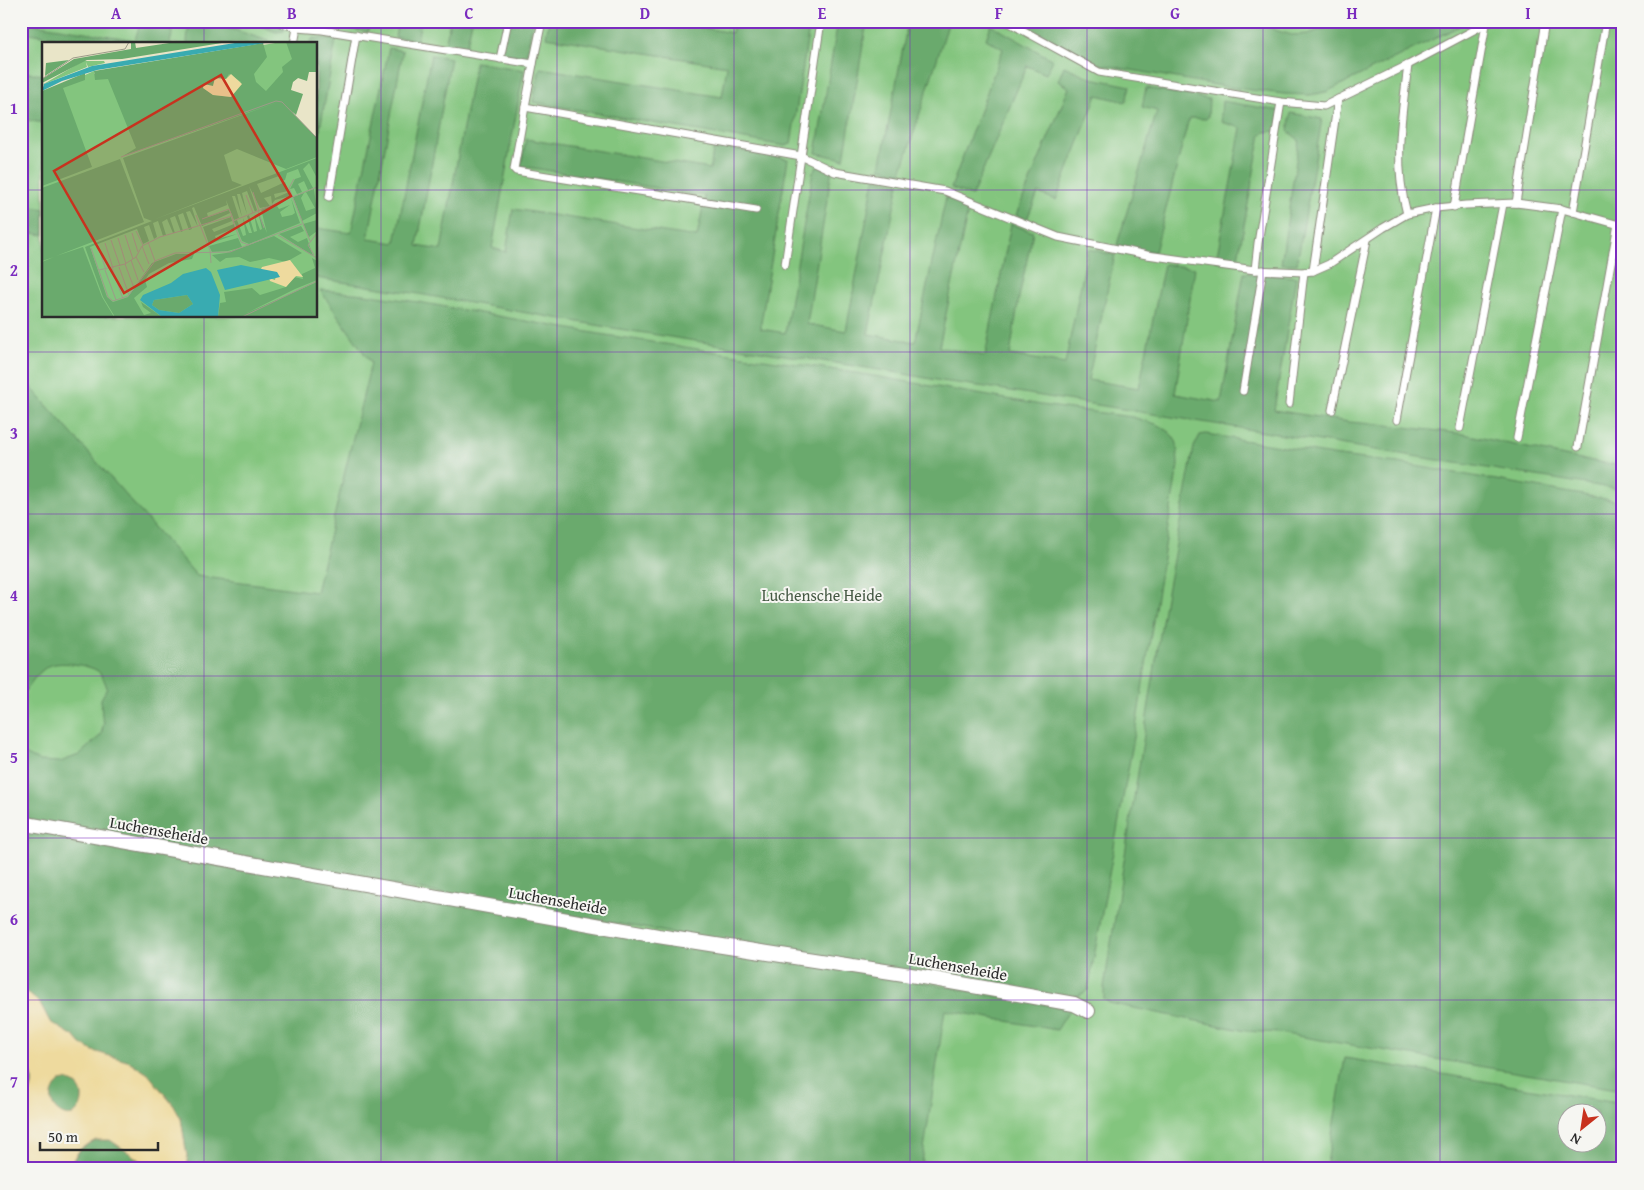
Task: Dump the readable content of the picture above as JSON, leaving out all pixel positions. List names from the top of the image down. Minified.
{"streets":{"street":["Luchenseheide"]},"parks":["Luchensche Heide"],"scale_bar":"50 m","north":"bottom left","grid":{"columns":["A","B","C","D","E","F","G","H","I"],"rows":["1","2","3","4","5","6","7"]}}
